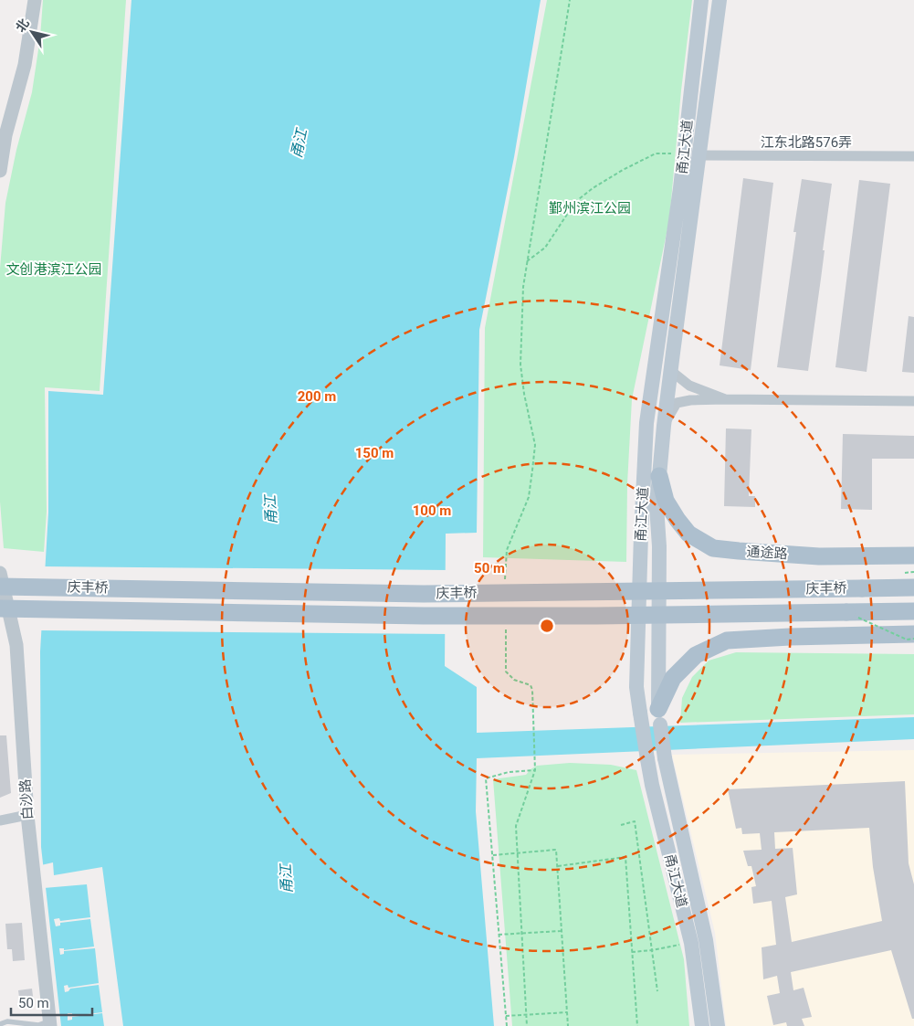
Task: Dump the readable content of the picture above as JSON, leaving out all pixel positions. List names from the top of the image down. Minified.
{"streets":{"main road":["甬江大道","通途路","庆丰桥"],"street":["江东北路576弄","白沙路"]},"crossings":[["江东北路576弄","甬江大道"],["甬江大道","通途路"]],"water":["甬江"],"parks":["鄞州滨江公园","文创港滨江公园"],"scale_bar":"50 m","north":"top left","rings":["200 m","150 m","100 m","50 m"]}
